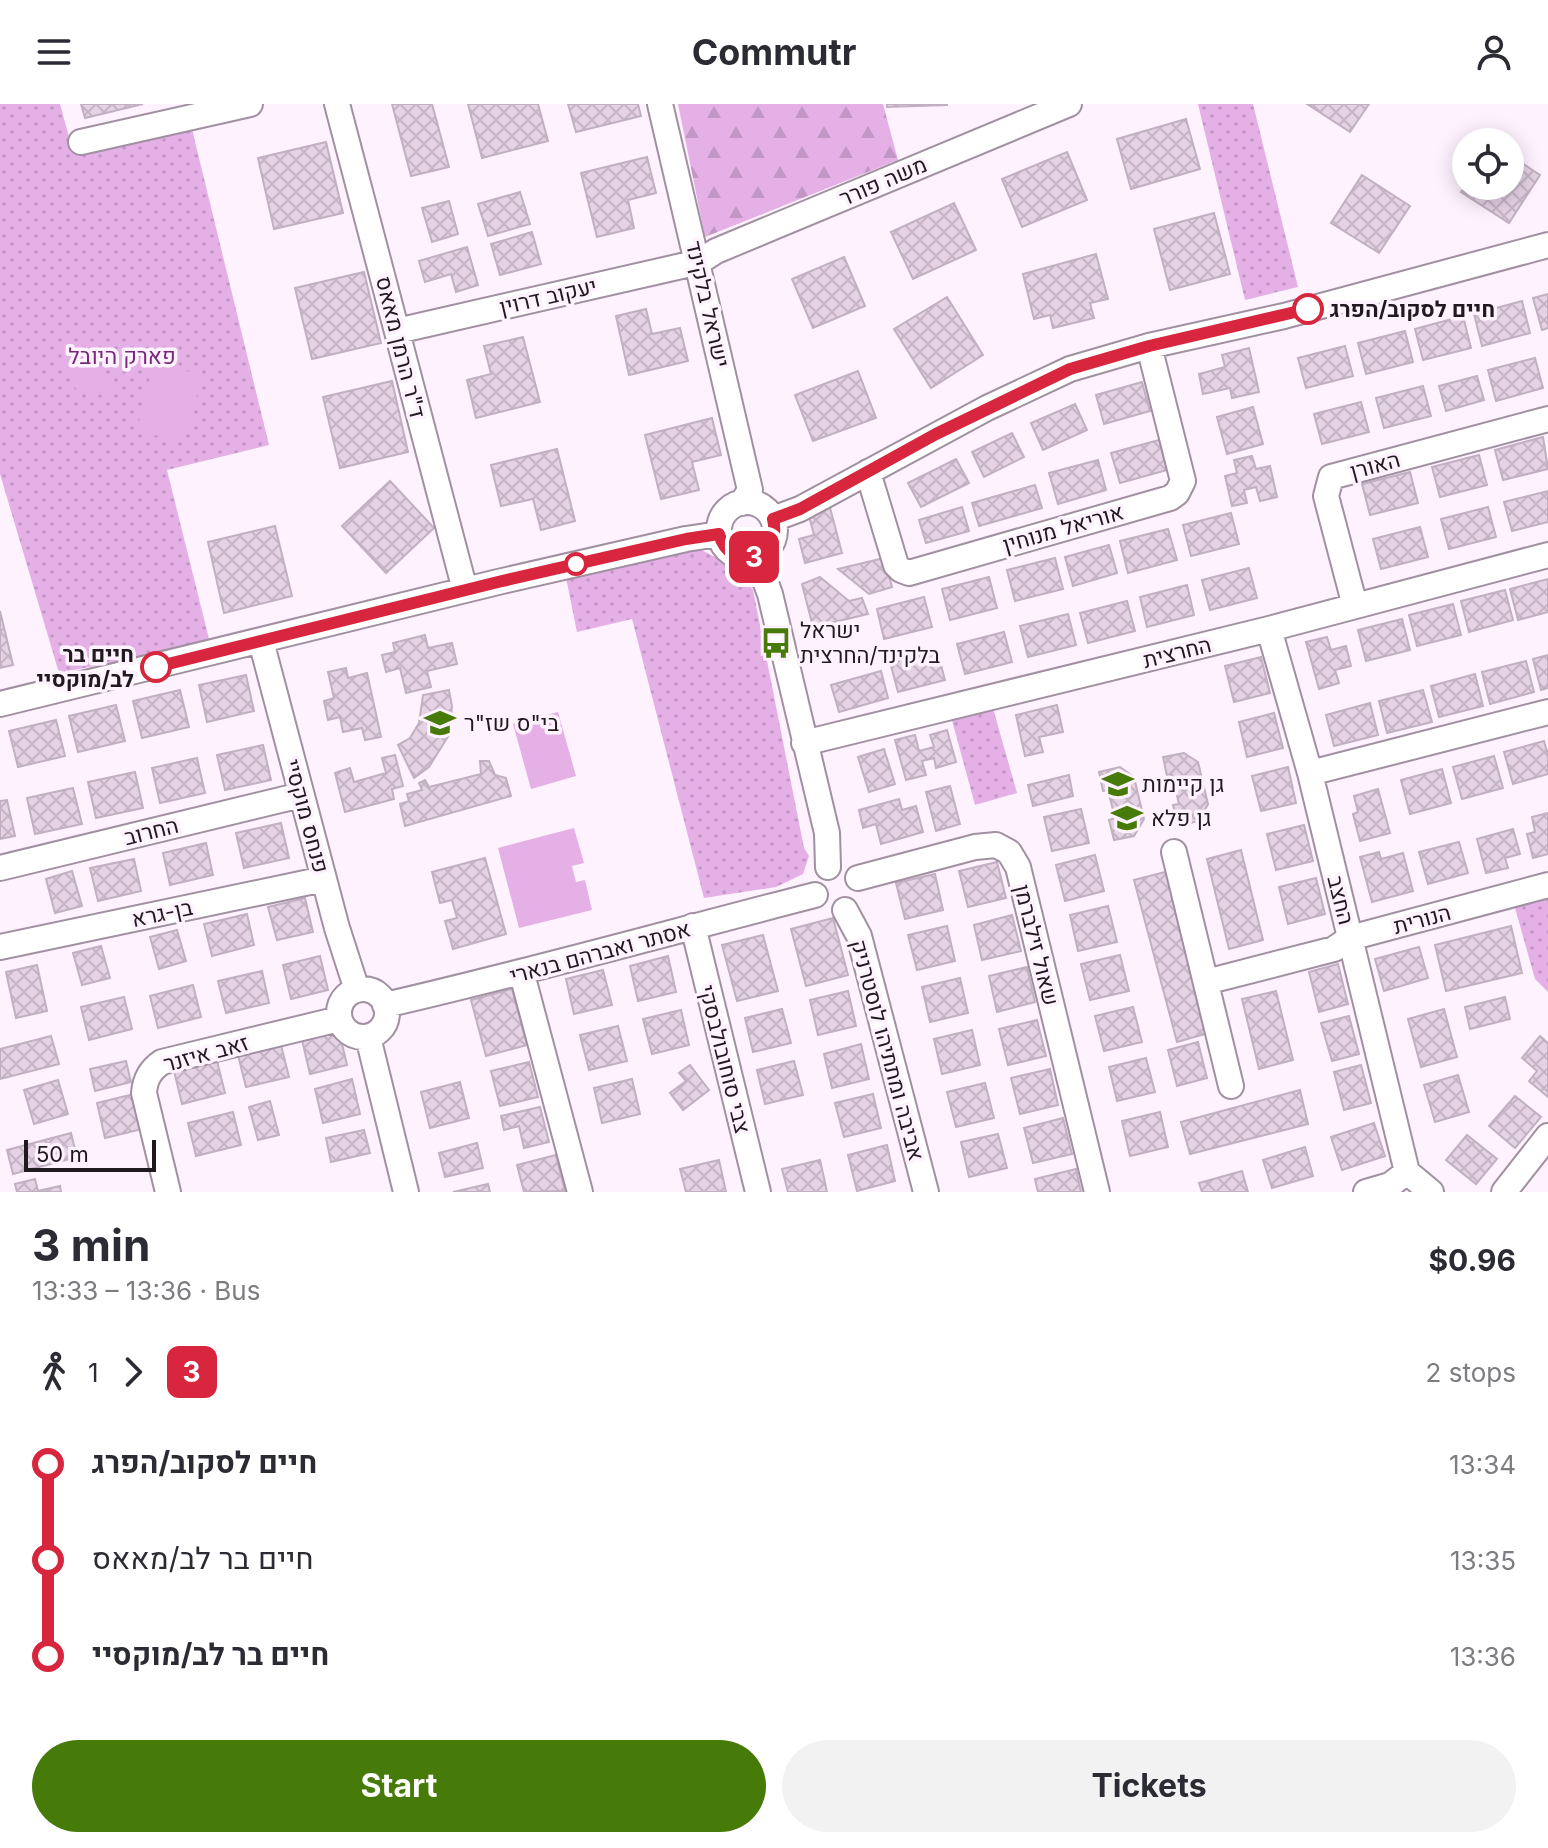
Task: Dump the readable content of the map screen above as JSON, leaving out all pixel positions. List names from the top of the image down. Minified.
{"streets":{"street":["משה פורר","יעקוב דרוין","ישראל בלקינד","ד\"ר הרמן מאאס","האורן","אוריאל מנוחין","החרצית","פנחס מוקסיי","החרוב","החצב","בן-גרא","הנורית","שאול זילברמן","אסתר ואברהם בנארי","אביבה ומתתיהו לוסטרניק","זאב איזנר","צבי סוחובולבסקי"]},"crossings":[["משה פורר","יעקוב דרוין"],["משה פורר","ישראל בלקינד"],["יעקוב דרוין","ישראל בלקינד"],["יעקוב דרוין","ד\"ר הרמן מאאס"],["האורן","החרצית"],["החרצית","החצב"],["פנחס מוקסיי","החרוב"],["פנחס מוקסיי","בן-גרא"],["פנחס מוקסיי","אסתר ואברהם בנארי"],["פנחס מוקסיי","זאב איזנר"],["החצב","הנורית"],["שאול זילברמן","אסתר ואברהם בנארי"],["שאול זילברמן","אביבה ומתתיהו לוסטרניק"],["אסתר ואברהם בנארי","אביבה ומתתיהו לוסטרניק"],["אסתר ואברהם בנארי","זאב איזנר"],["אסתר ואברהם בנארי","צבי סוחובולבסקי"]],"parks":["פארק היובל"],"places":{"other":["חיים לסקוב/הפרג","חיים בר לב/מוקסיי"],"bus stop":["ישראל בלקינד/החרצית"],"school or university":["בי\"ס שז\"ר","גן קיימות","גן פלא"]},"lines":["bus line 3"],"scale_bar":"50 m","page":{"header":"Commutr","on_map":"3","scale":"50 m","heading":["3 min","13:33 – 13:36 · Bus","$0.96"],"legs":["1","3","2 stops"],"list":[{"name":"חיים לסקוב/הפרג","value":"13:34"},{"name":"חיים בר לב/מאאס","value":"13:35"},{"name":"חיים בר לב/מוקסיי","value":"13:36"}],"buttons":["Start","Tickets"]}}
